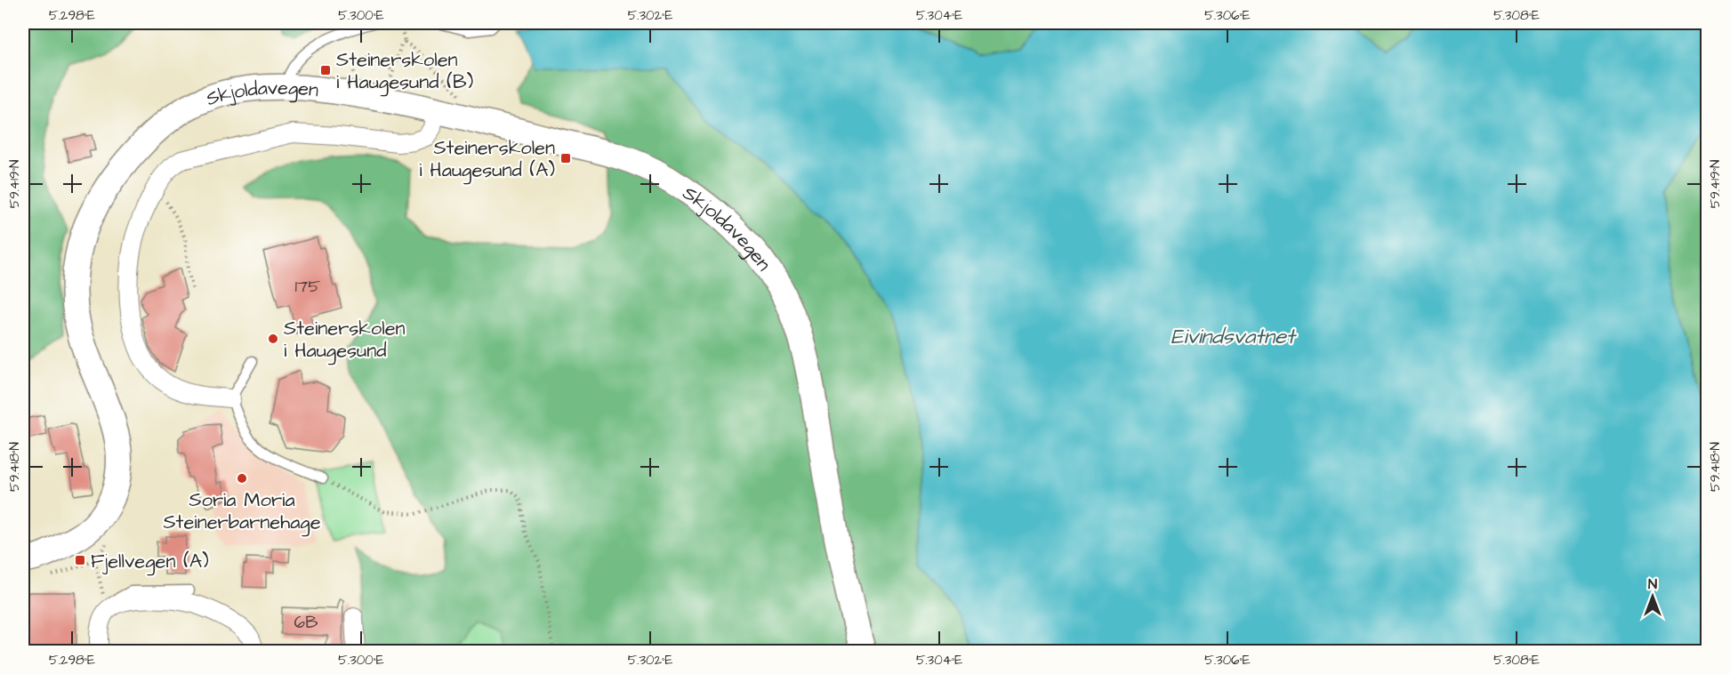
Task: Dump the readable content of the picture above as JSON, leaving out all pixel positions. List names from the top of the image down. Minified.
{"streets":{"main road":["Skjoldavegen"]},"water":["Eivindsvatnet"],"places":{"transit":["Steinerskolen i Haugesund (B)","Steinerskolen i Haugesund (A)","Fjellvegen (A)"],"other":["Steinerskolen i Haugesund","Soria Moria Steinerbarnehage"]},"house_numbers":["175","6B"],"north":"top","coordinates":["5.298°E","5.300°E","5.302°E","5.304°E","5.306°E","5.308°E","59.419°N","59.418°N"]}
